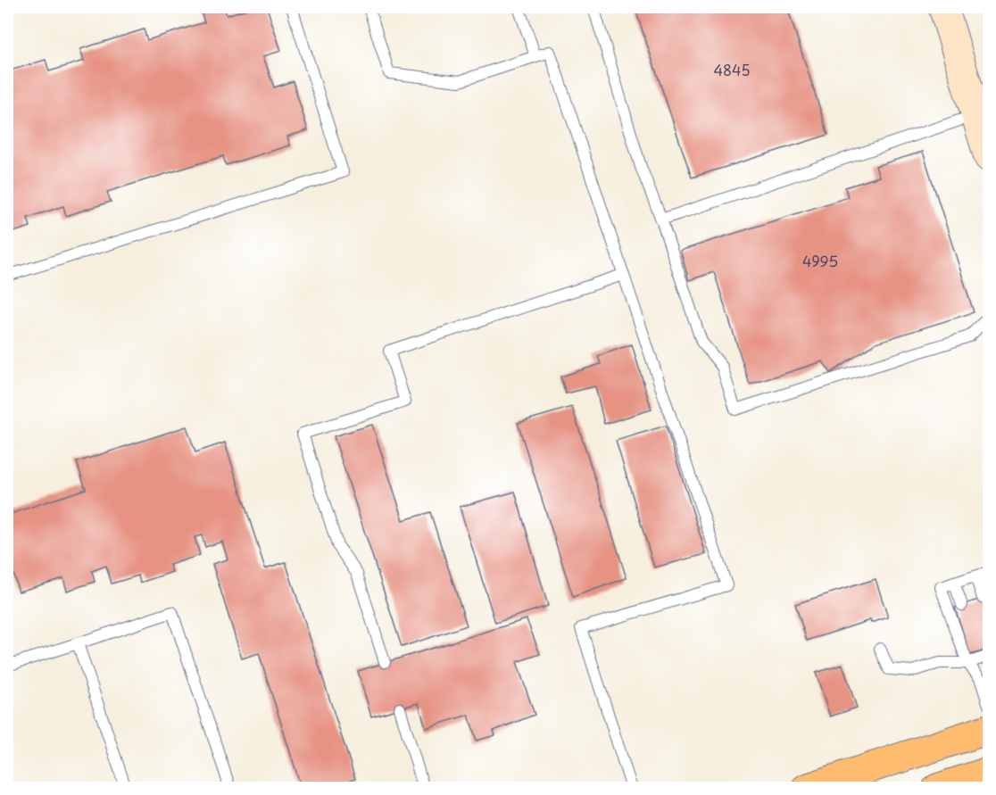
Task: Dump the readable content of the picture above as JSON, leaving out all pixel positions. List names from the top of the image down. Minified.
{"house_numbers":["4845","4995"]}
